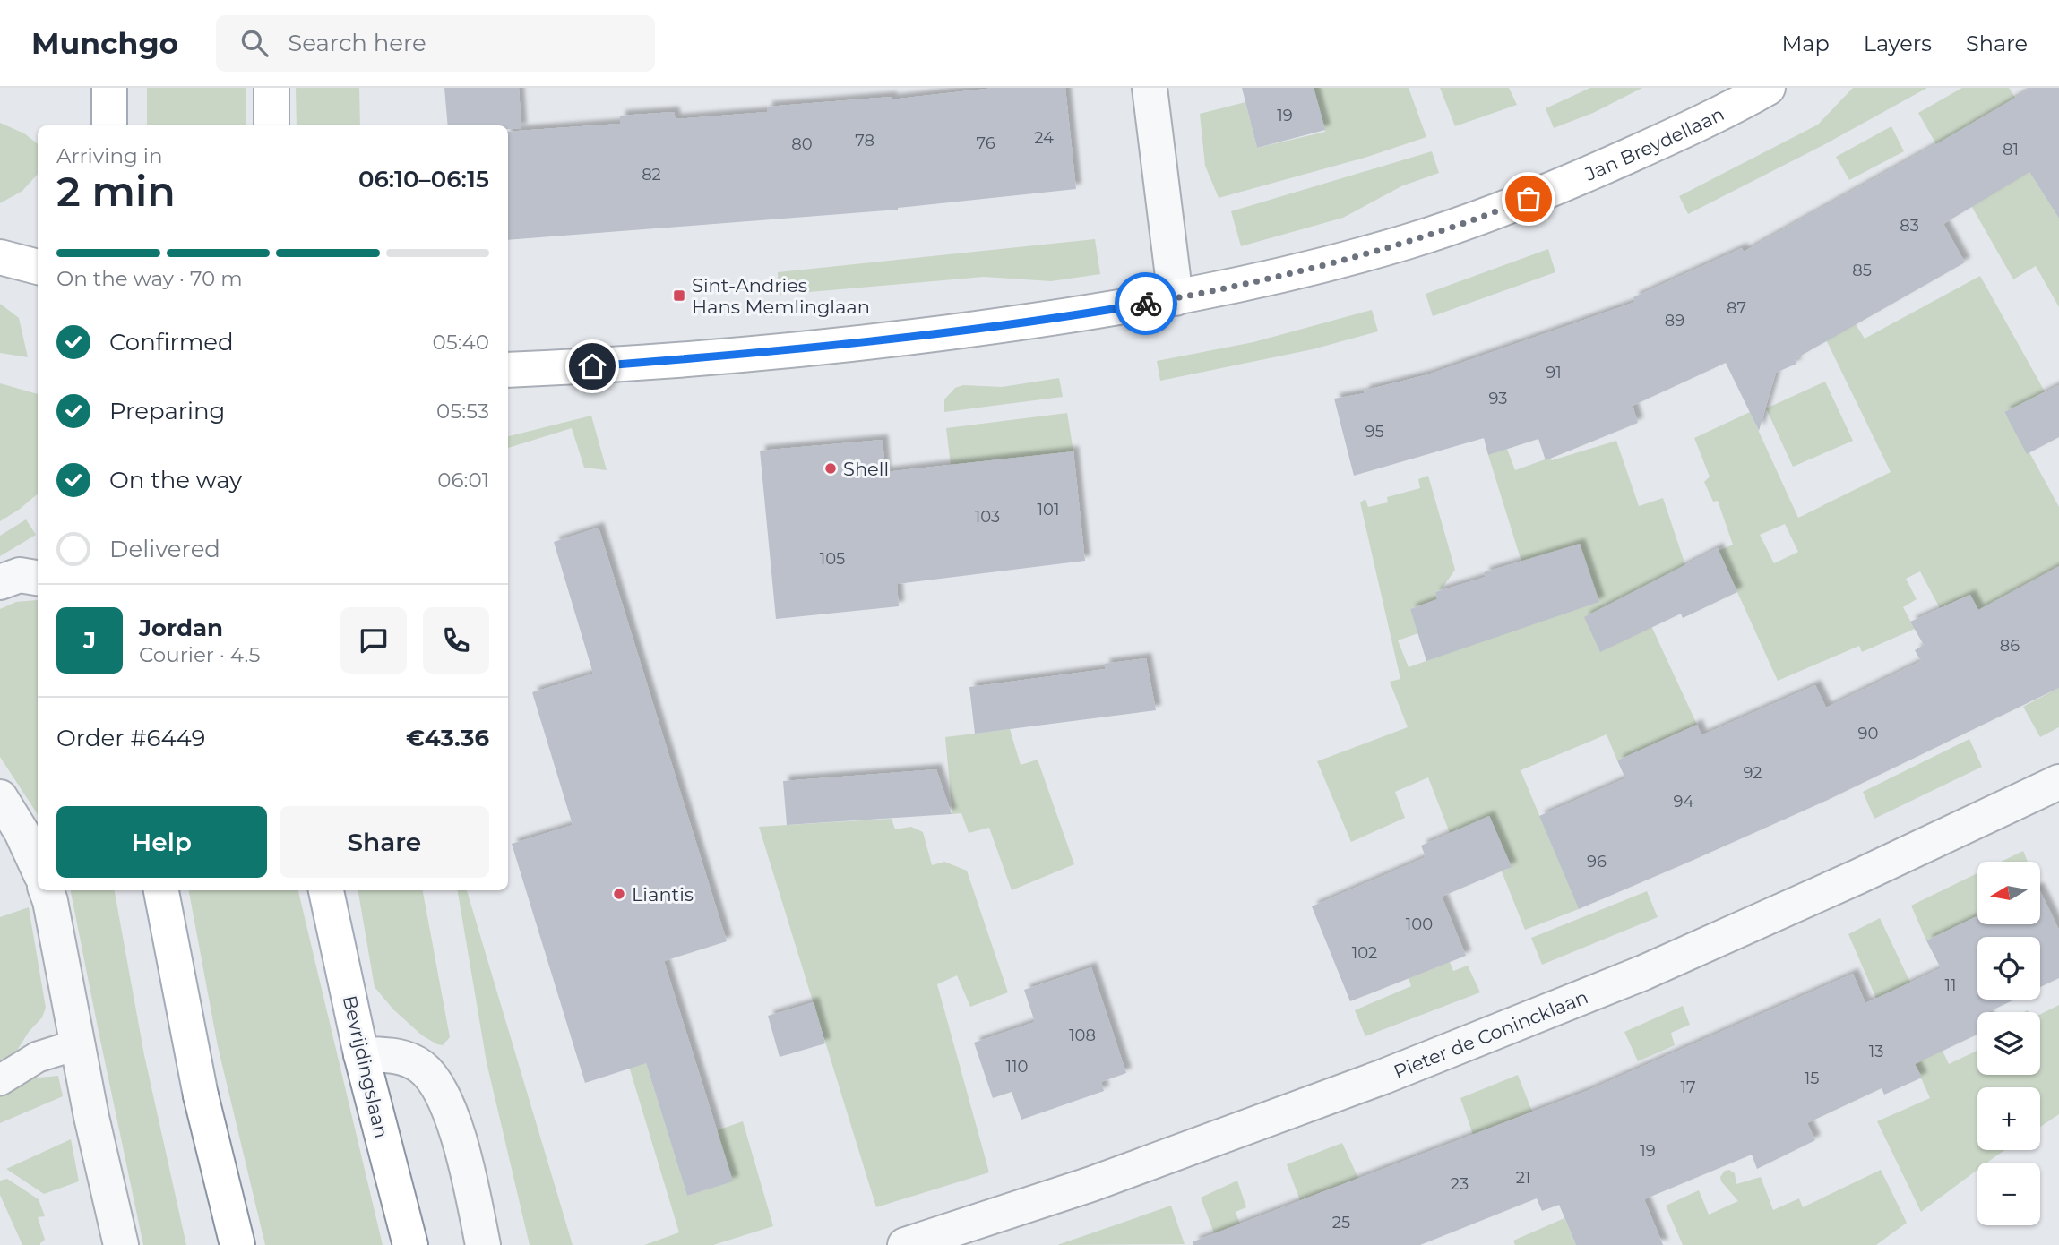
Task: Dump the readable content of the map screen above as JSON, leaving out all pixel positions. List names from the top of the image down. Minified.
{"streets":{"main road":["Jan Breydellaan","Bevrijdingslaan"],"street":["Pieter de Conincklaan"]},"places":{"transit":["Sint-Andries Hans Memlinglaan"],"other":["Shell","Liantis"]},"house_numbers":["19","24","78","76","80","81","82","83","85","87","89","91","93","95","101","103","105","86","90","92","94","96","100","102","11","108","13","110","15","17","19","21","23","25"],"north":"left","page":{"header":"Munchgo","search":"Search here","nav":["Map","Layers","Share"],"heading":["2 min","Arriving in","06:10–06:15"],"panel":["Jordan","Courier · 4.5","Order #6449","€43.36"],"bar":"On the way · 70 m","list":[["Confirmed","05:40"],["Preparing","05:53"],["On the way","06:01"],"Delivered"],"round":"J","buttons":["Help","Share"],"map_buttons":["+","−"]}}
